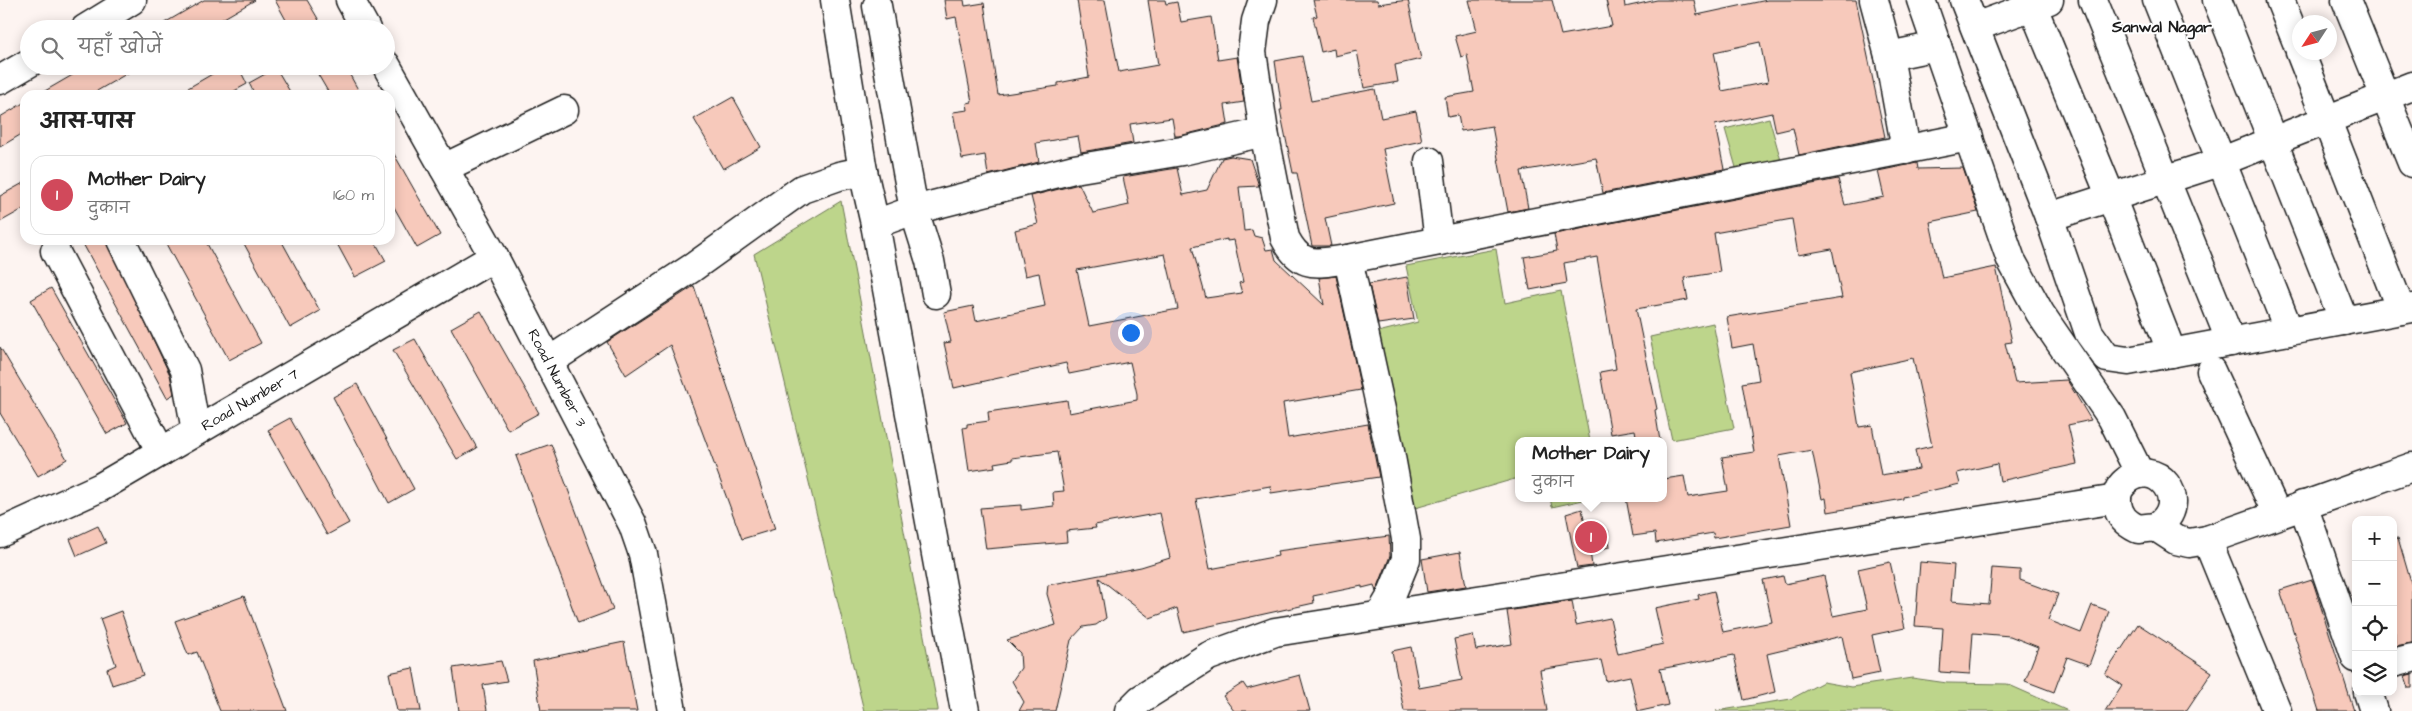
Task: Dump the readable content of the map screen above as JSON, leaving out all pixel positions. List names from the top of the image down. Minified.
{"streets":{"street":["Road Number 3","Road Number 7"]},"crossings":[["Road Number 3","Road Number 7"]],"districts":["Sanwal Nagar"],"north":"bottom left","page":{"search":"यहाँ खोजें","heading":"आस-पास","list":[{"mark":"1","name":"Mother Dairy","note":"दुकान","value":"160 m"}],"popup":["Mother Dairy","दुकान"],"map_buttons":["+","−"],"pins":"1"}}
